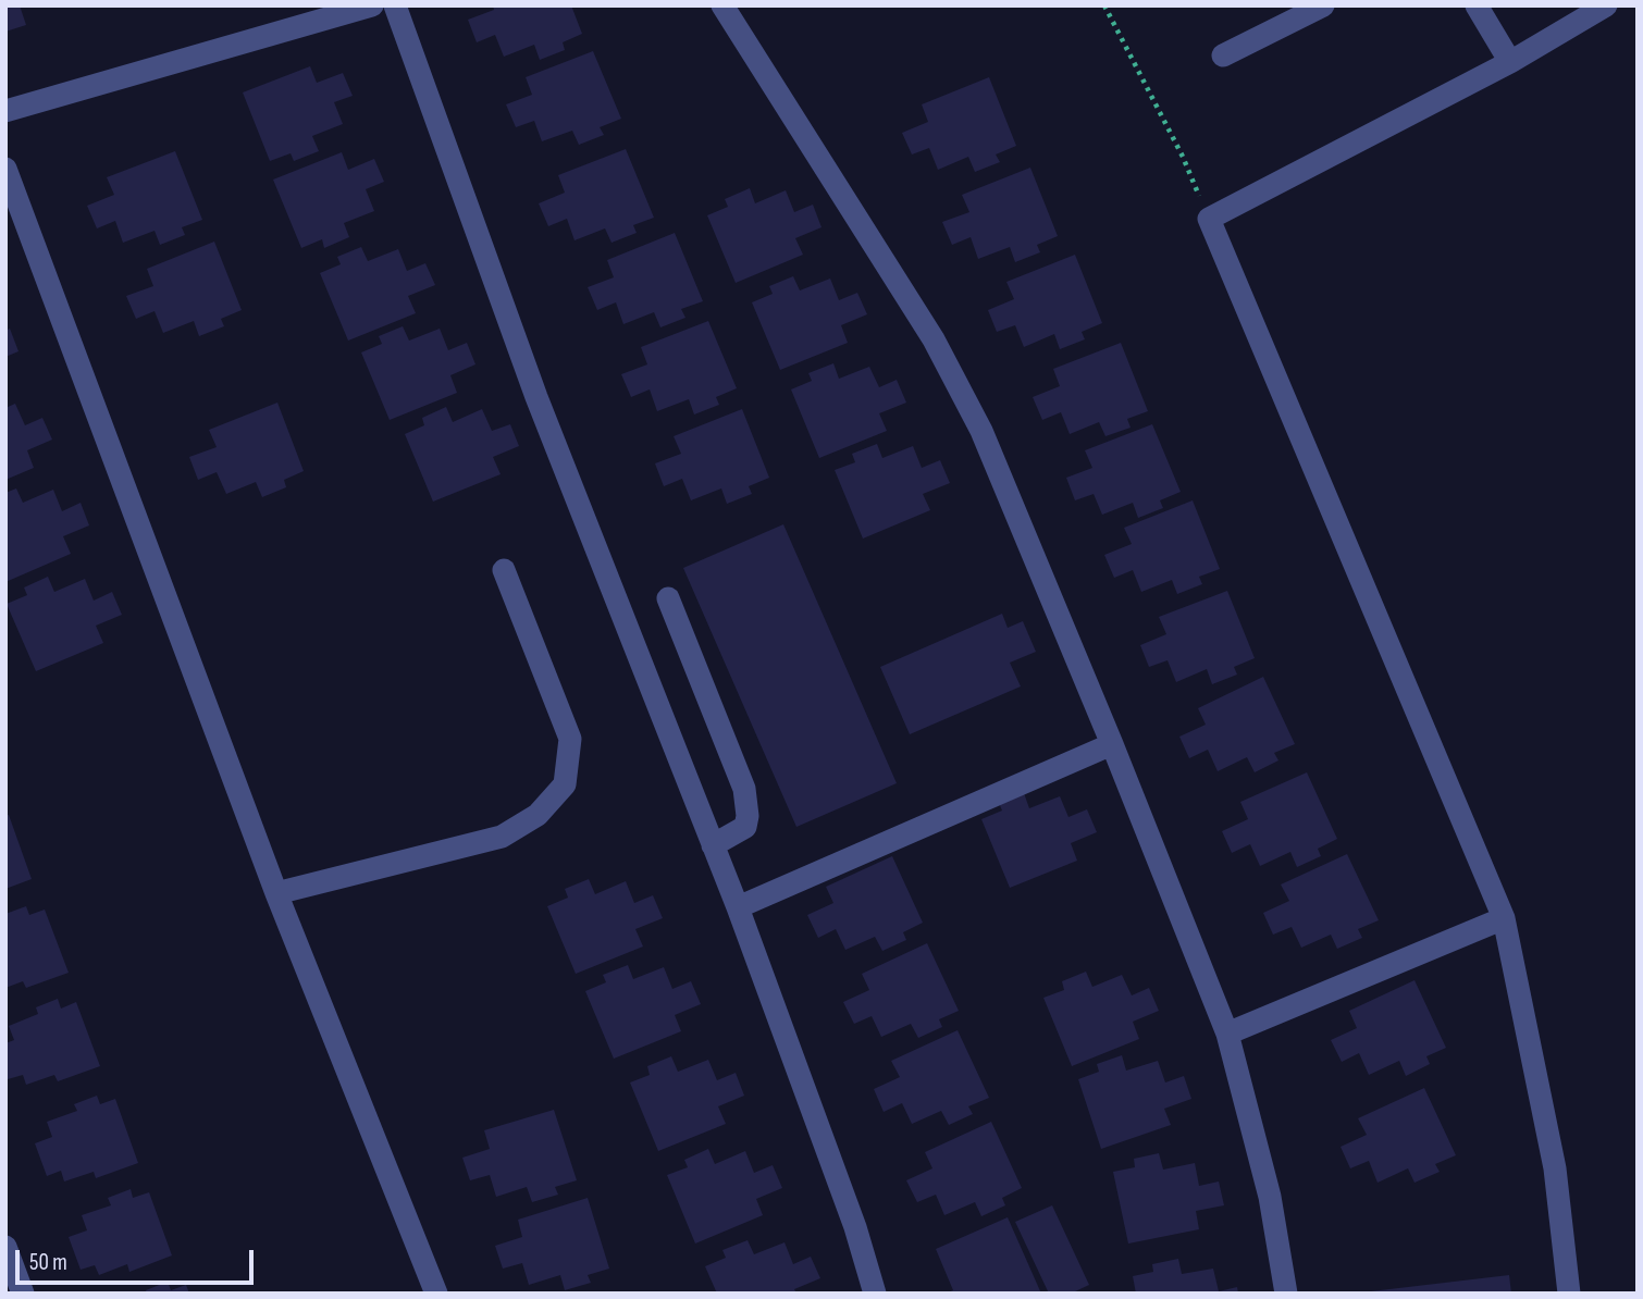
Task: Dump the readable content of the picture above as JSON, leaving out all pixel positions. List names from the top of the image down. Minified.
{"scale_bar":"50 m"}
